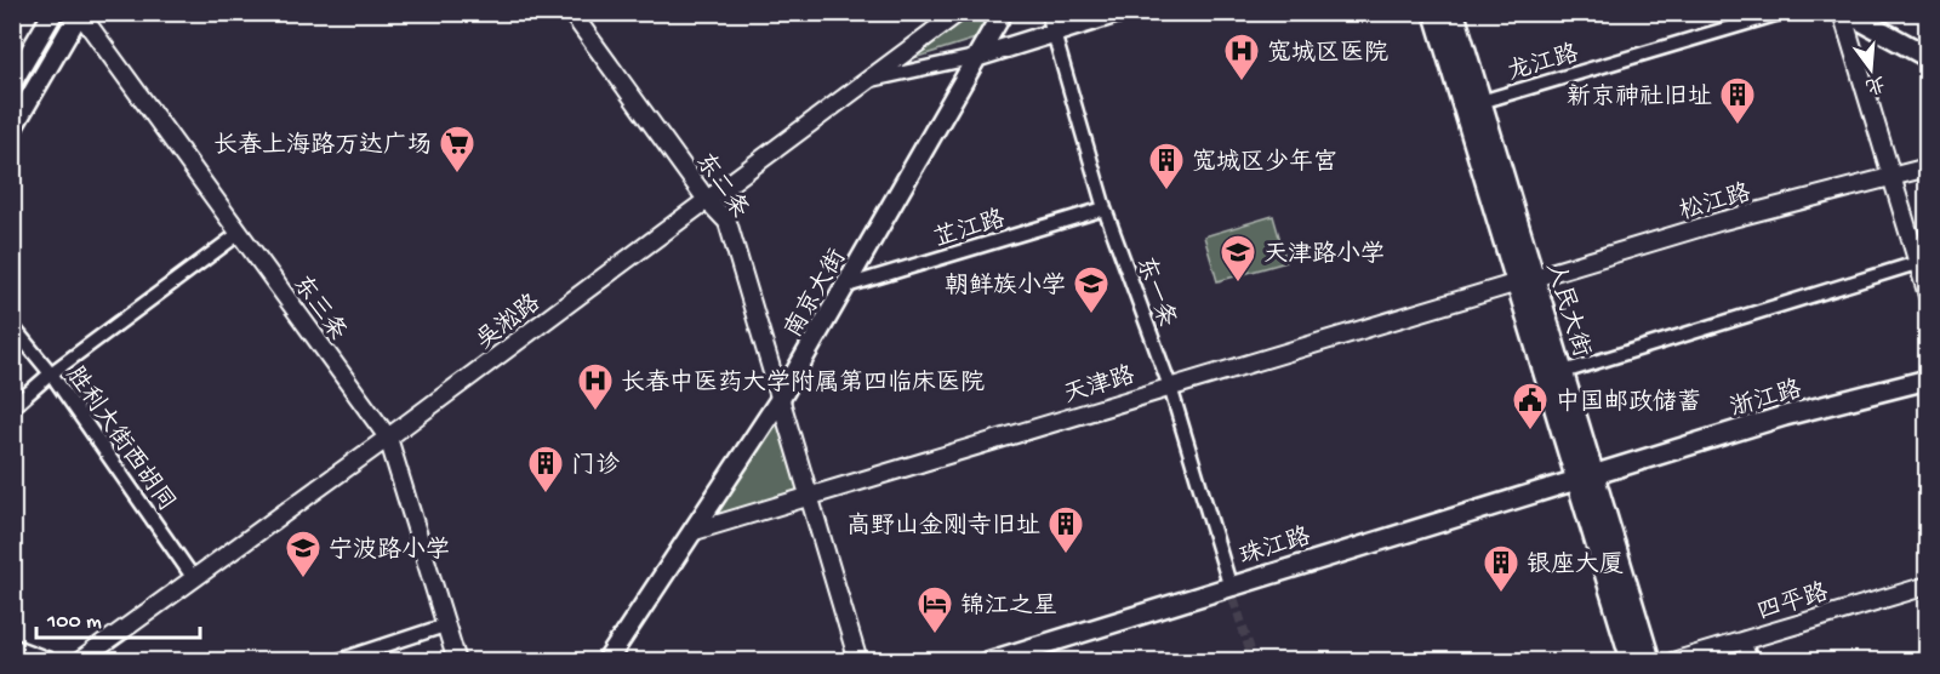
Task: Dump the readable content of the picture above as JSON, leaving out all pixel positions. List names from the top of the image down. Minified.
{"streets":{"main road":["南京大街","人民大街","浙江路","珠江路"],"street":["龙江路","东二条","松江路","芷江路","东一条","东三条","吴淞路","天津路","胜利大街西胡同","四平路"]},"crossings":[["龙江路","人民大街"],["东二条","南京大街"],["东二条","吴淞路"],["东二条","天津路"],["松江路","人民大街"],["松江路","天津路"],["芷江路","东一条"],["芷江路","南京大街"],["东一条","天津路"],["东一条","珠江路"],["南京大街","天津路"],["东三条","吴淞路"],["人民大街","天津路"],["人民大街","浙江路"],["人民大街","珠江路"],["吴淞路","胜利大街西胡同"],["浙江路","珠江路"]],"places":{"hospital":["宽城区医院","长春中医药大学附属第四临床医院"],"building":["新京神社旧址","宽城区少年宫","门诊","高野山金刚寺旧址","银座大厦"],"supermarket":["长春上海路万达广场"],"school or university":["天津路小学","朝鲜族小学","宁波路小学"],"public building":["中国邮政储蓄"],"hotel":["锦江之星"]},"scale_bar":"100 m","north":"bottom"}
